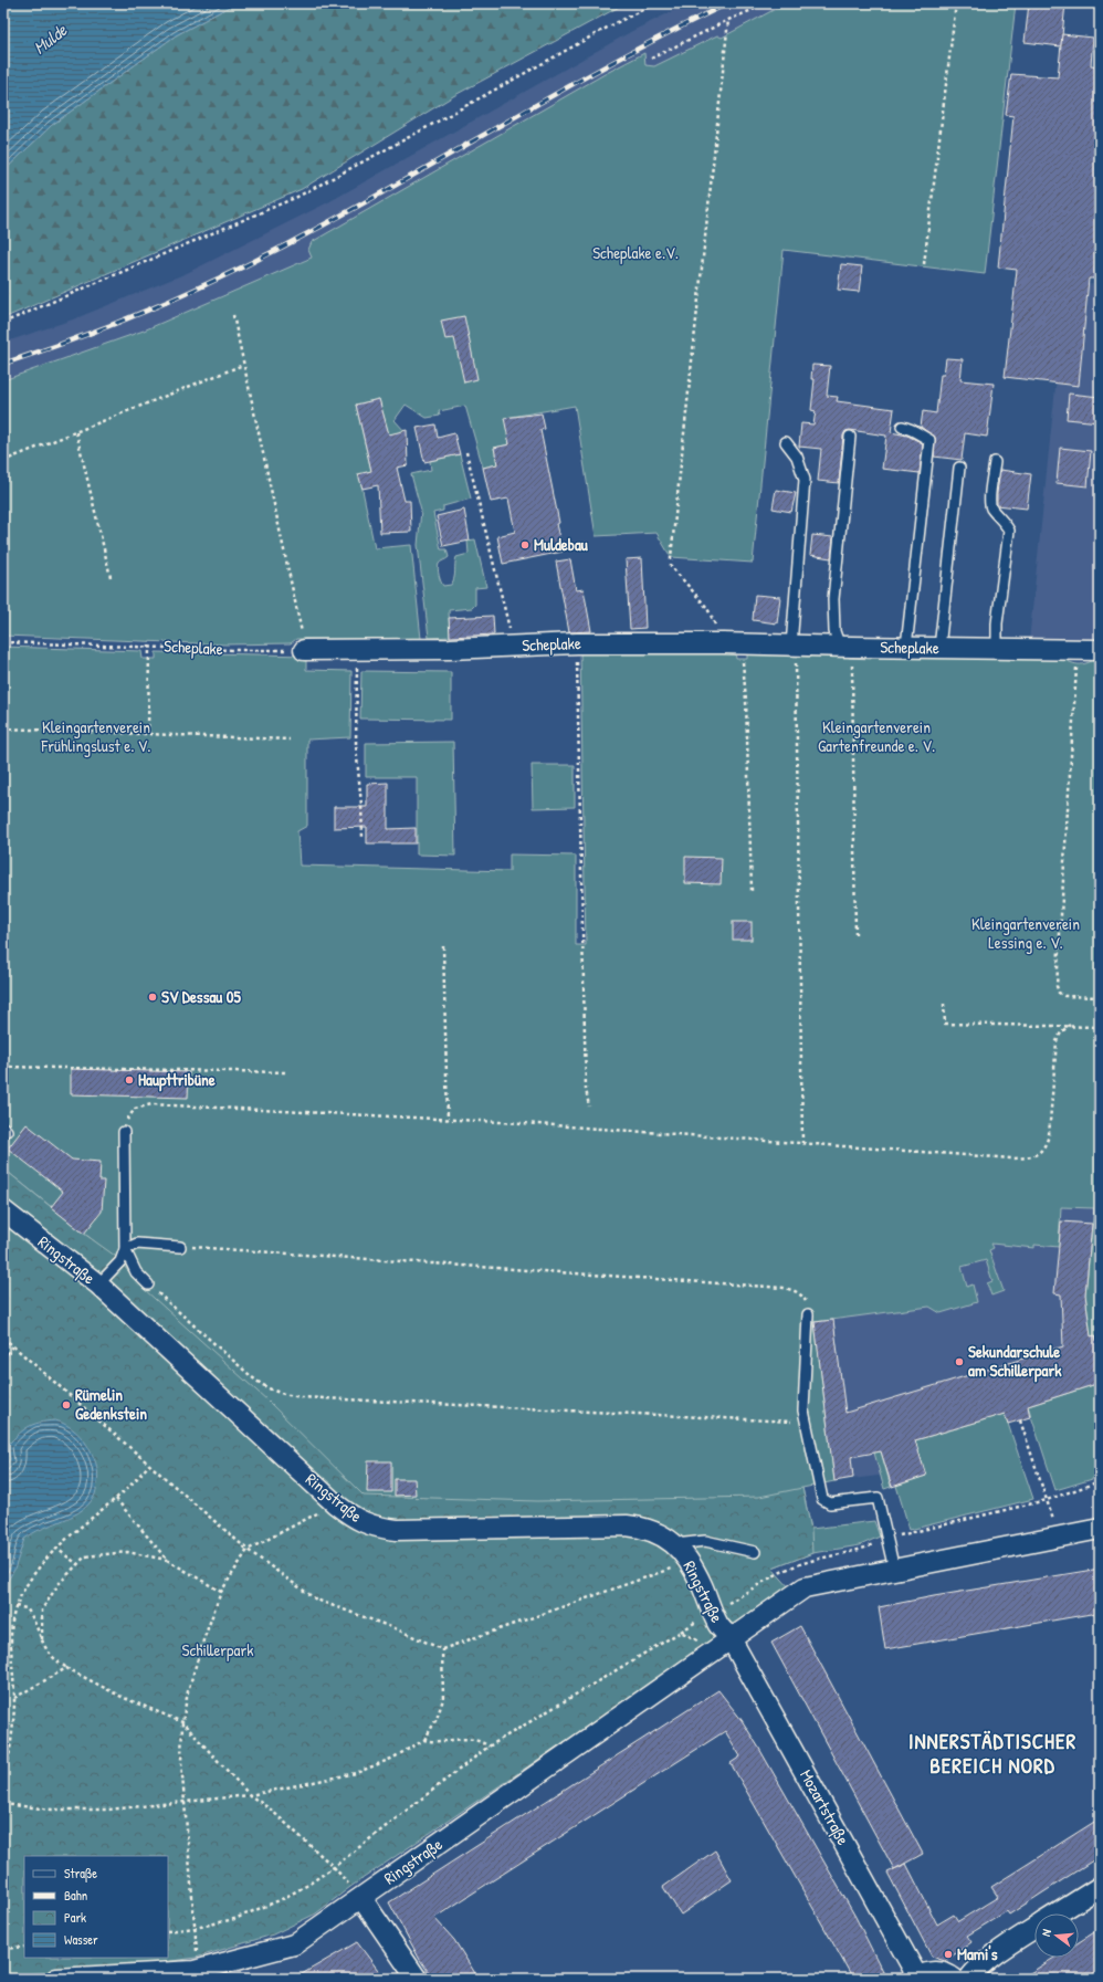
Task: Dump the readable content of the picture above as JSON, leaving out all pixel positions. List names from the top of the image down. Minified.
{"streets":{"street":["Scheplake","Ringstraße","Mozartstraße"]},"crossings":[["Ringstraße","Mozartstraße"]],"districts":["INNERSTÄDTISCHER BEREICH NORD"],"water":["Mulde"],"parks":["Scheplake e.V.","Kleingartenverein Frühlingslust e. V.","Kleingartenverein Gartenfreunde e. V.","Kleingartenverein Lessing e. V.","Schillerpark"],"places":["Muldebau","SV Dessau 05","Haupttribüne","Sekundarschule am Schillerpark","Rümelin Gedenkstein","Mami's"],"legend":["Straße","Bahn","Park","Wasser"],"north":"left"}
